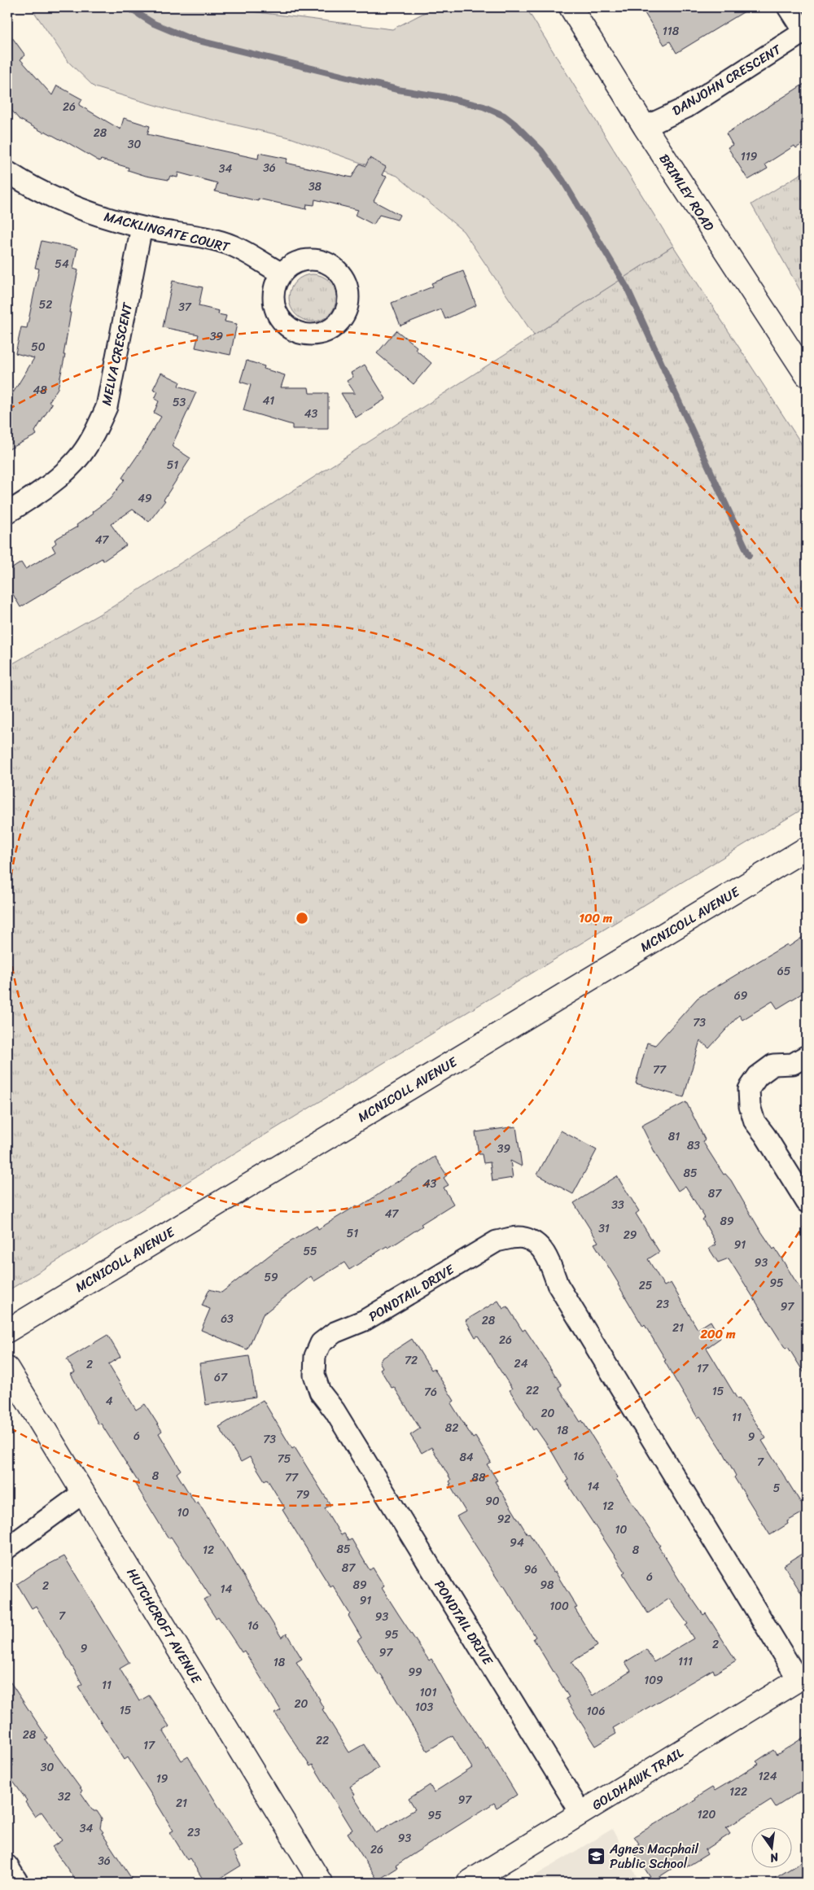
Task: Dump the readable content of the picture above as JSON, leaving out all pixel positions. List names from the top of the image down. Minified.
{"streets":{"main road":["BRIMLEY ROAD","MCNICOLL AVENUE","HUTCHCROFT AVENUE","GOLDHAWK TRAIL"],"street":["DANJOHN CRESCENT","MACKLINGATE COURT","MELVA CRESCENT","PONDTAIL DRIVE"]},"crossings":[["DANJOHN CRESCENT","BRIMLEY ROAD"],["MACKLINGATE COURT","MELVA CRESCENT"],["PONDTAIL DRIVE","GOLDHAWK TRAIL"]],"places":{"school or university":["Agnes Macphail Public School"]},"house_numbers":["118","26","28","30","119","36","34","38","54","52","37","39","50","48","41","53","43","51","49","47","65","69","73","77","81","83","39","85","43","87","33","47","89","31","51","29","91","55","93","59","95","25","23","97","63","28","21","26","72","24","2","17","67","22","15","76","4","20","11","82","18","6","9","73","16","84","75","7","8","77","88","14","5","79","90","12","10","92","10","94","85","12","8","87","96","6","89","98","2","14","91","100","7","93","16","95","2","9","97","111","18","99","109","11","101","20","103","15","106","28","22","17","30","124","19","122","32","97","21","120","95","34","23","93","26","36"],"north":"bottom","rings":["100 m","200 m"]}
